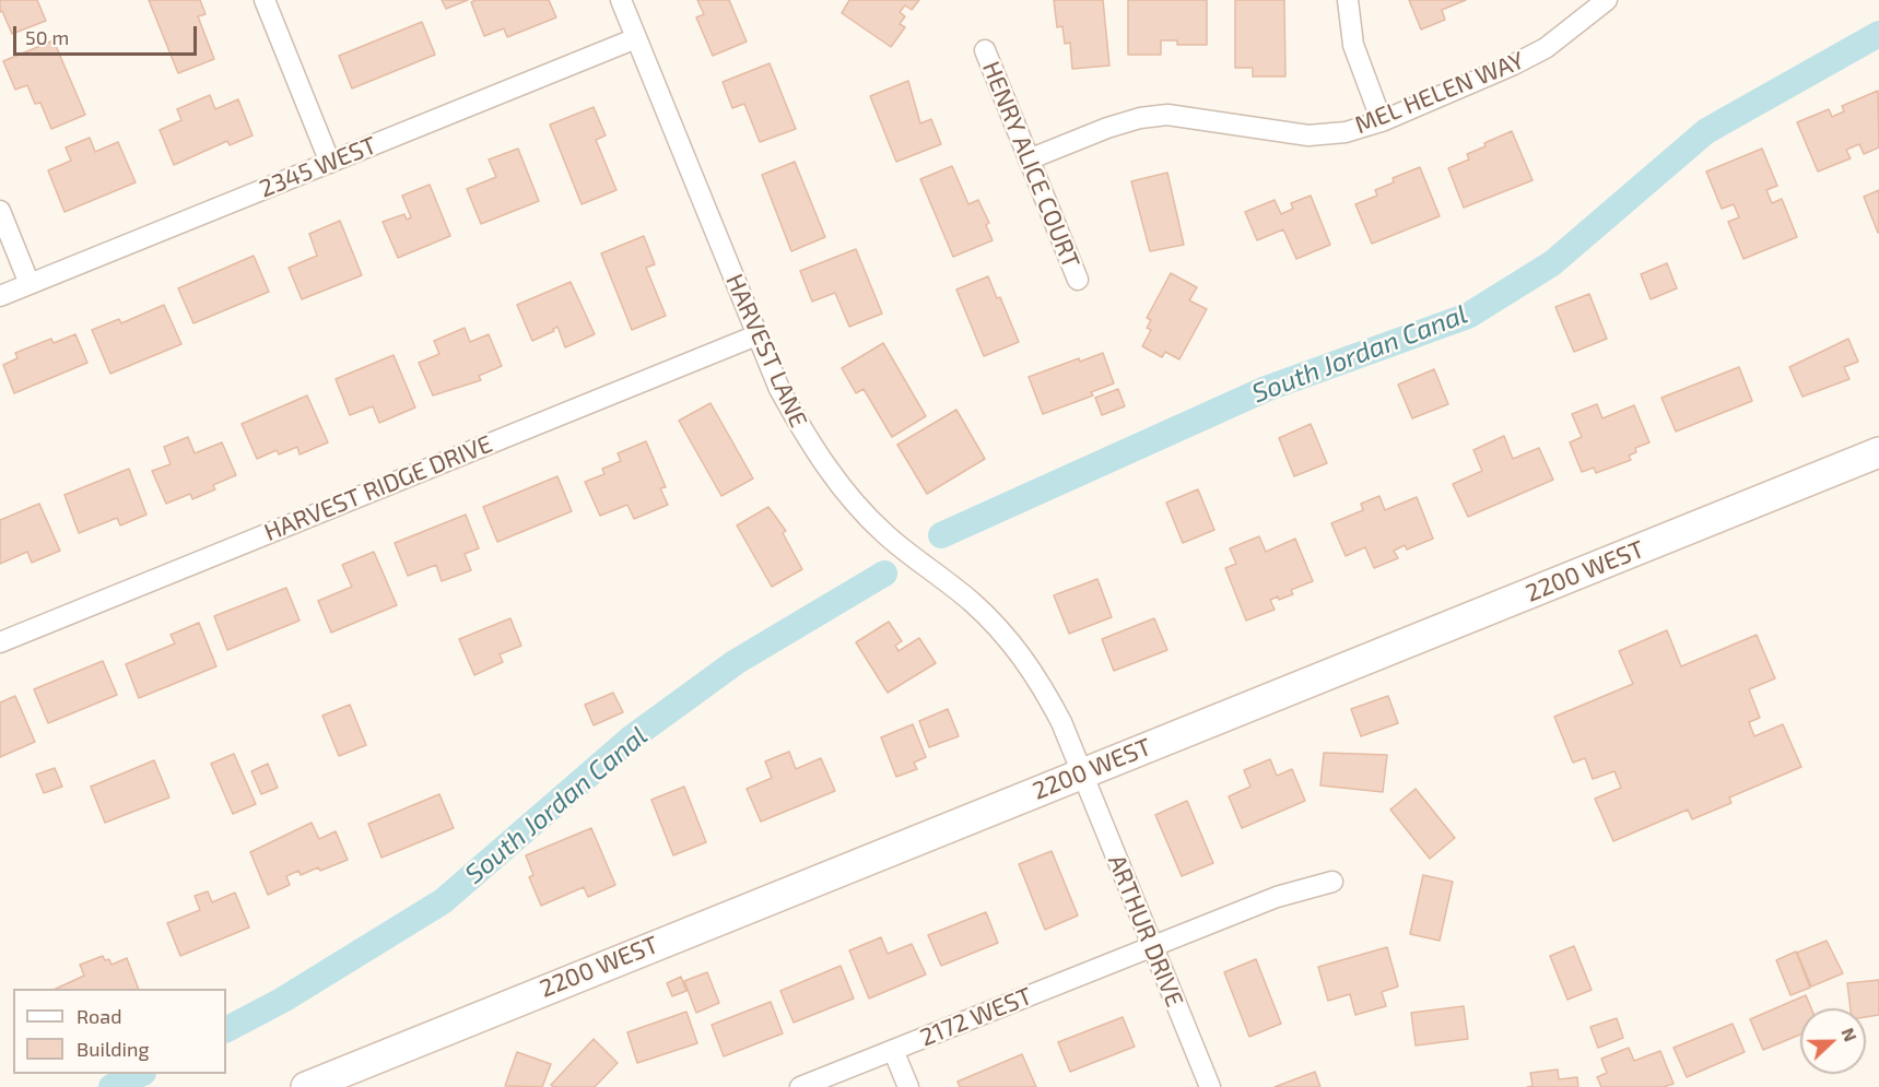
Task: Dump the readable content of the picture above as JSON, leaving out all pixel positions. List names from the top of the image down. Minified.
{"streets":{"street":["MEL HELEN WAY","HENRY ALICE COURT","2345 WEST","HARVEST LANE","HARVEST RIDGE DRIVE","2200 WEST","ARTHUR DRIVE","2172 WEST"]},"crossings":[["MEL HELEN WAY","HENRY ALICE COURT"],["2345 WEST","HARVEST LANE"],["HARVEST LANE","HARVEST RIDGE DRIVE"],["HARVEST LANE","2200 WEST"],["HARVEST LANE","ARTHUR DRIVE"],["2200 WEST","ARTHUR DRIVE"],["ARTHUR DRIVE","2172 WEST"]],"water":["South Jordan Canal"],"legend":["Road","Building"],"scale_bar":"50 m","north":"right"}
